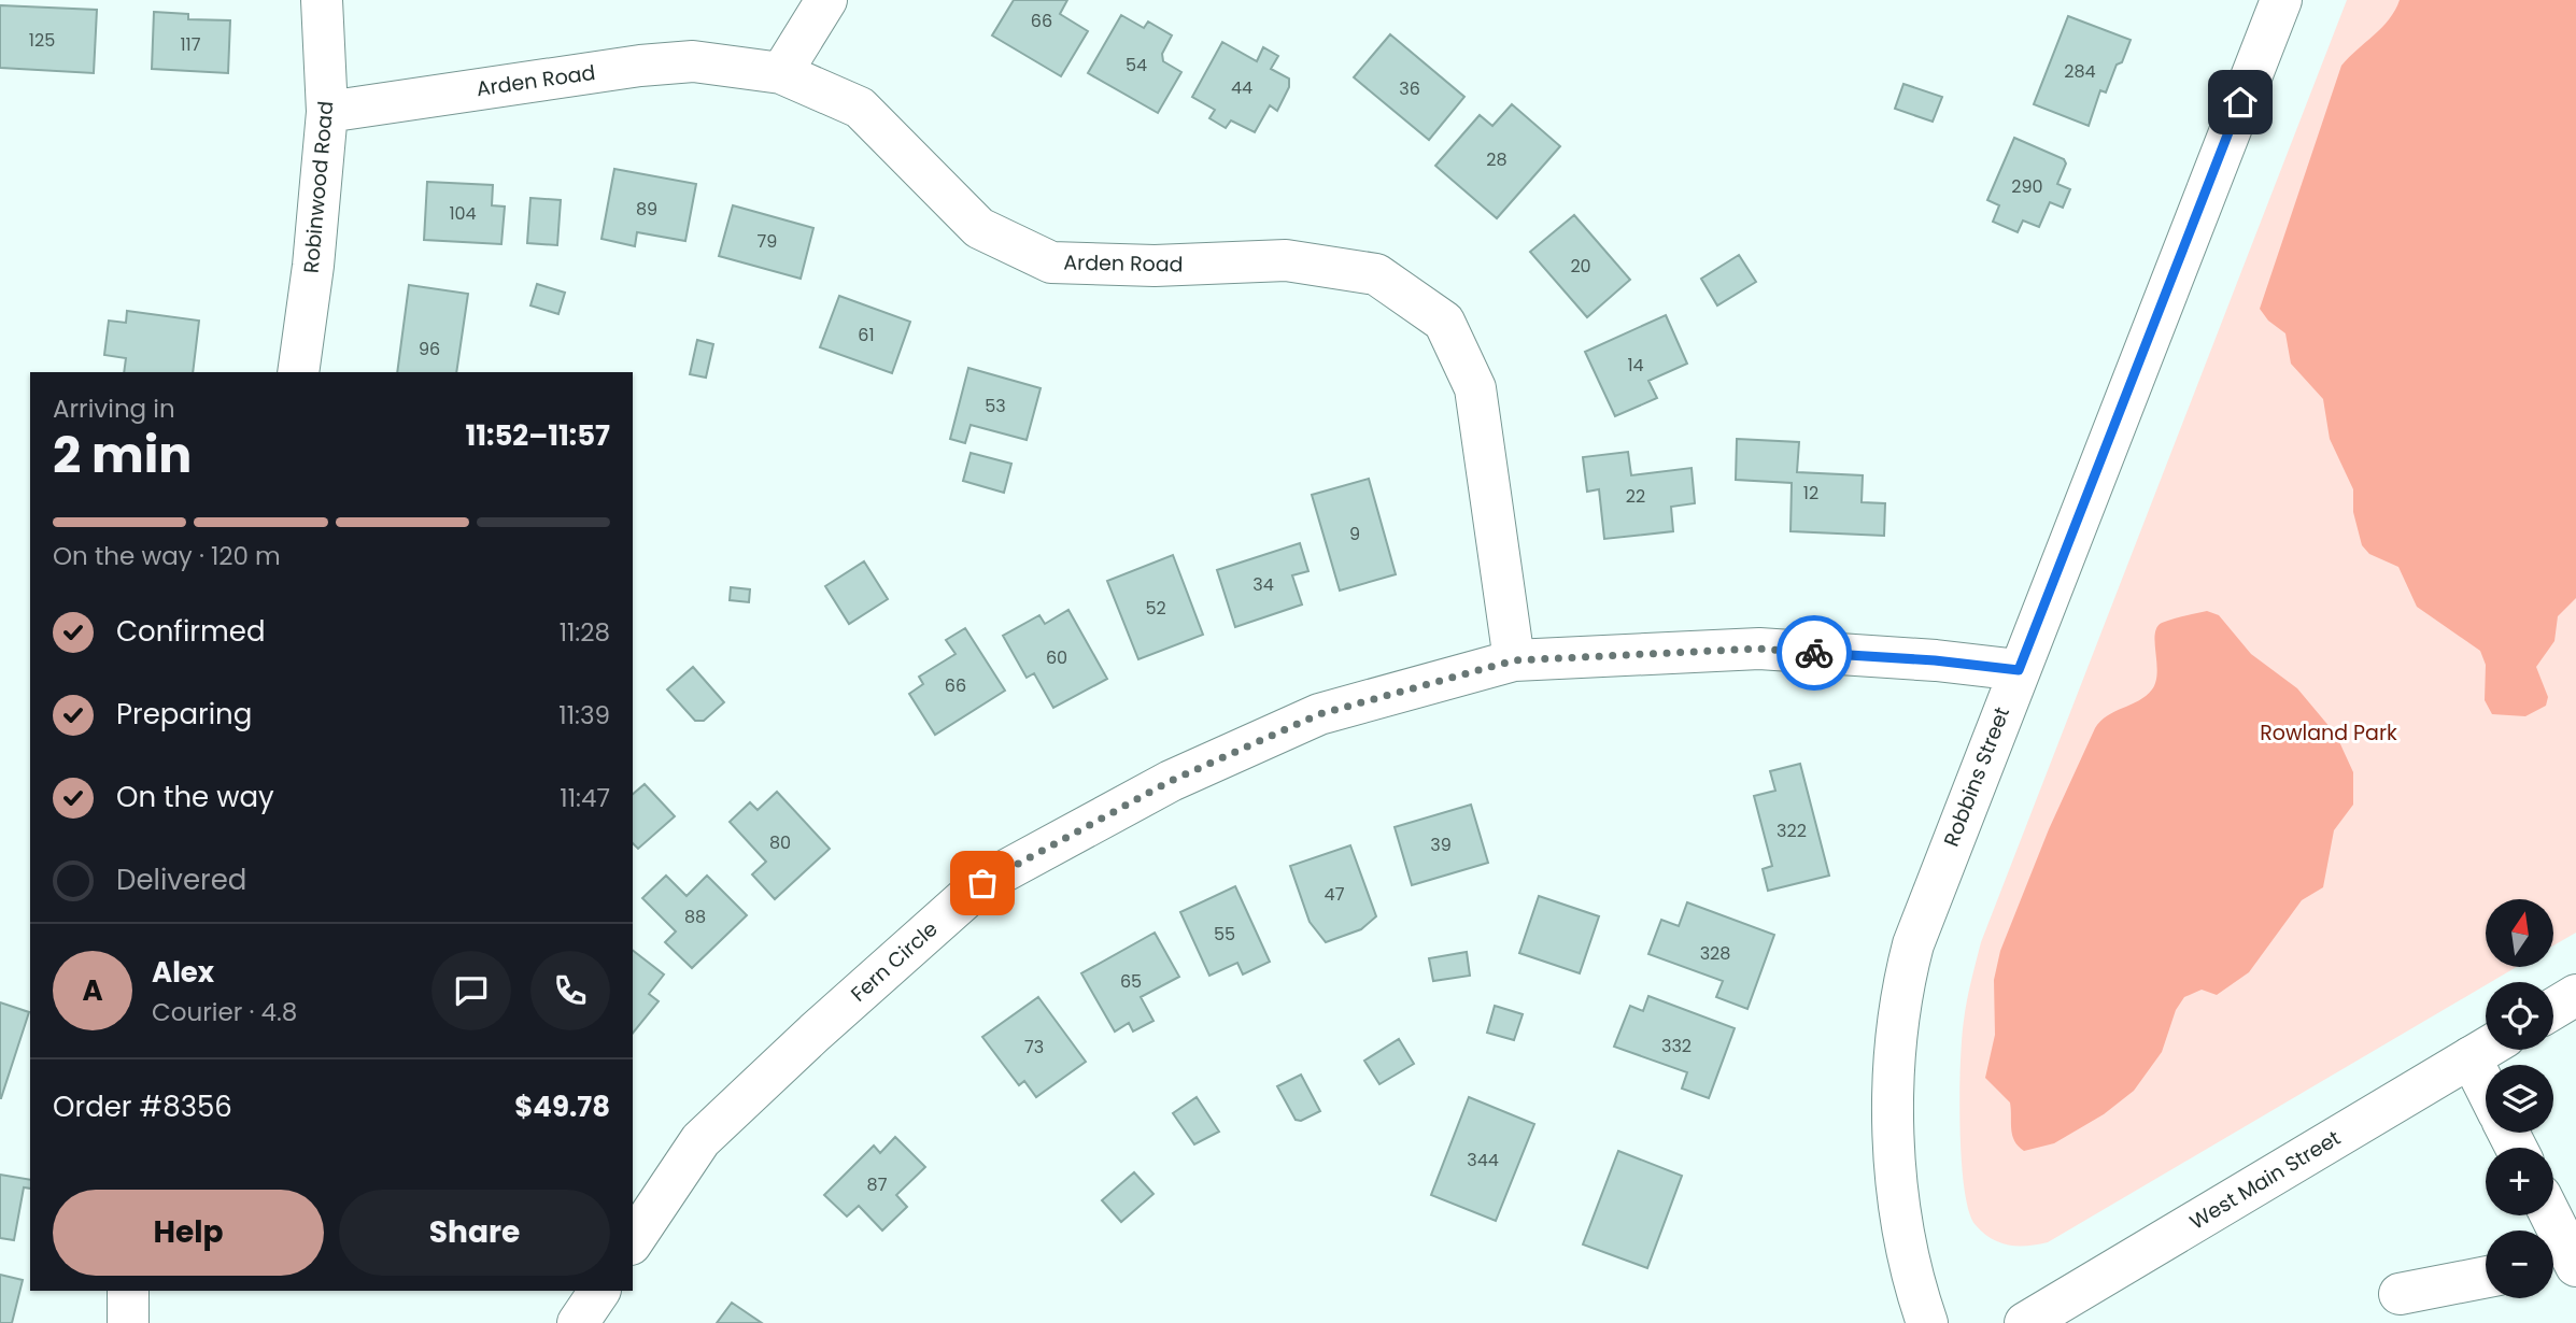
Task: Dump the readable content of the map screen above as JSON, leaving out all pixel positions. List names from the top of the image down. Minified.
{"streets":{"street":["Arden Road","Robinwood Road","Robbins Street","Fern Circle","West Main Street"]},"crossings":[["Arden Road","Robinwood Road"],["Arden Road","Fern Circle"],["Robbins Street","Fern Circle"]],"parks":["Rowland Park"],"house_numbers":["66","125","117","54","284","44","36","28","290","89","104","79","20","61","96","14","53","12","22","9","34","52","60","66","322","80","39","47","88","55","328","65","332","73","344","87"],"north":"top","page":{"heading":["2 min","Arriving in","11:52–11:57"],"panel":["Alex","Courier · 4.8","Order #8356","$49.78"],"bar":"On the way · 120 m","list":[["Confirmed","11:28"],["Preparing","11:39"],["On the way","11:47"],"Delivered"],"map_buttons":["+","−"],"round":"A","buttons":["Help","Share"]}}
